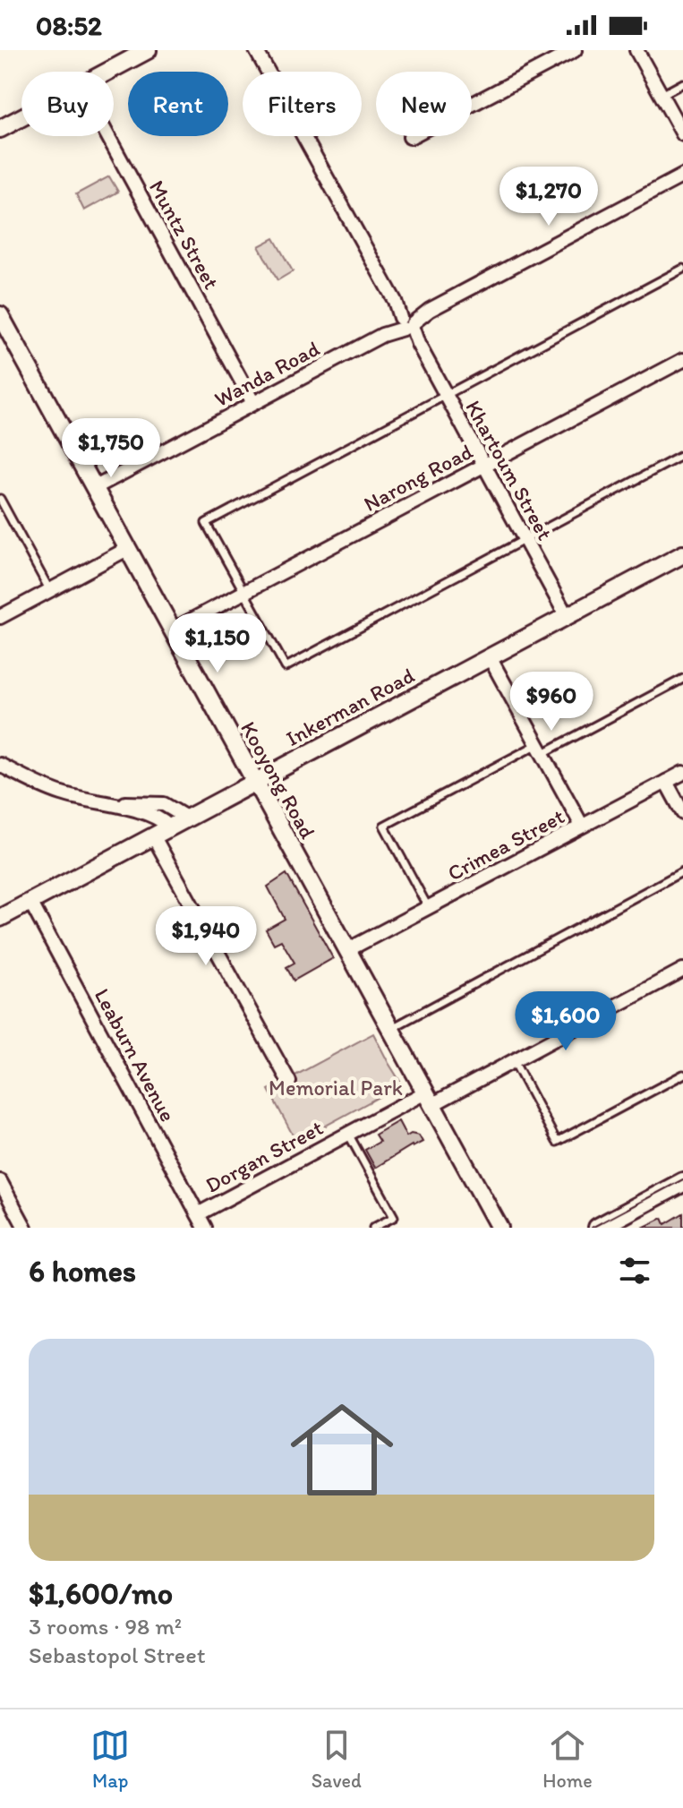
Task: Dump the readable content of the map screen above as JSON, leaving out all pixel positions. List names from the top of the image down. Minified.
{"streets":{"street":["Muntz Street","Wanda Road","Khartoum Street","Narong Road","Inkerman Road","Kooyong Road","Crimea Street","Leaburn Avenue","Dorgan Street"]},"crossings":[["Muntz Street","Wanda Road"],["Wanda Road","Khartoum Street"],["Wanda Road","Kooyong Road"],["Khartoum Street","Narong Road"],["Khartoum Street","Inkerman Road"],["Narong Road","Kooyong Road"],["Inkerman Road","Kooyong Road"],["Inkerman Road","Leaburn Avenue"],["Kooyong Road","Crimea Street"],["Kooyong Road","Dorgan Street"],["Leaburn Avenue","Dorgan Street"]],"parks":["Memorial Park"],"page":{"status":"08:52","chip":["Buy","Rent","Filters","New"],"price":["$1,270","$1,750","$1,150","$960","$1,940","$1,600"],"heading":"6 homes","list":[{"name":"$1,600/mo","note":"3 rooms · 98 m² · Sebastopol Street"}],"tabs":["Map","Saved","Home"]}}
